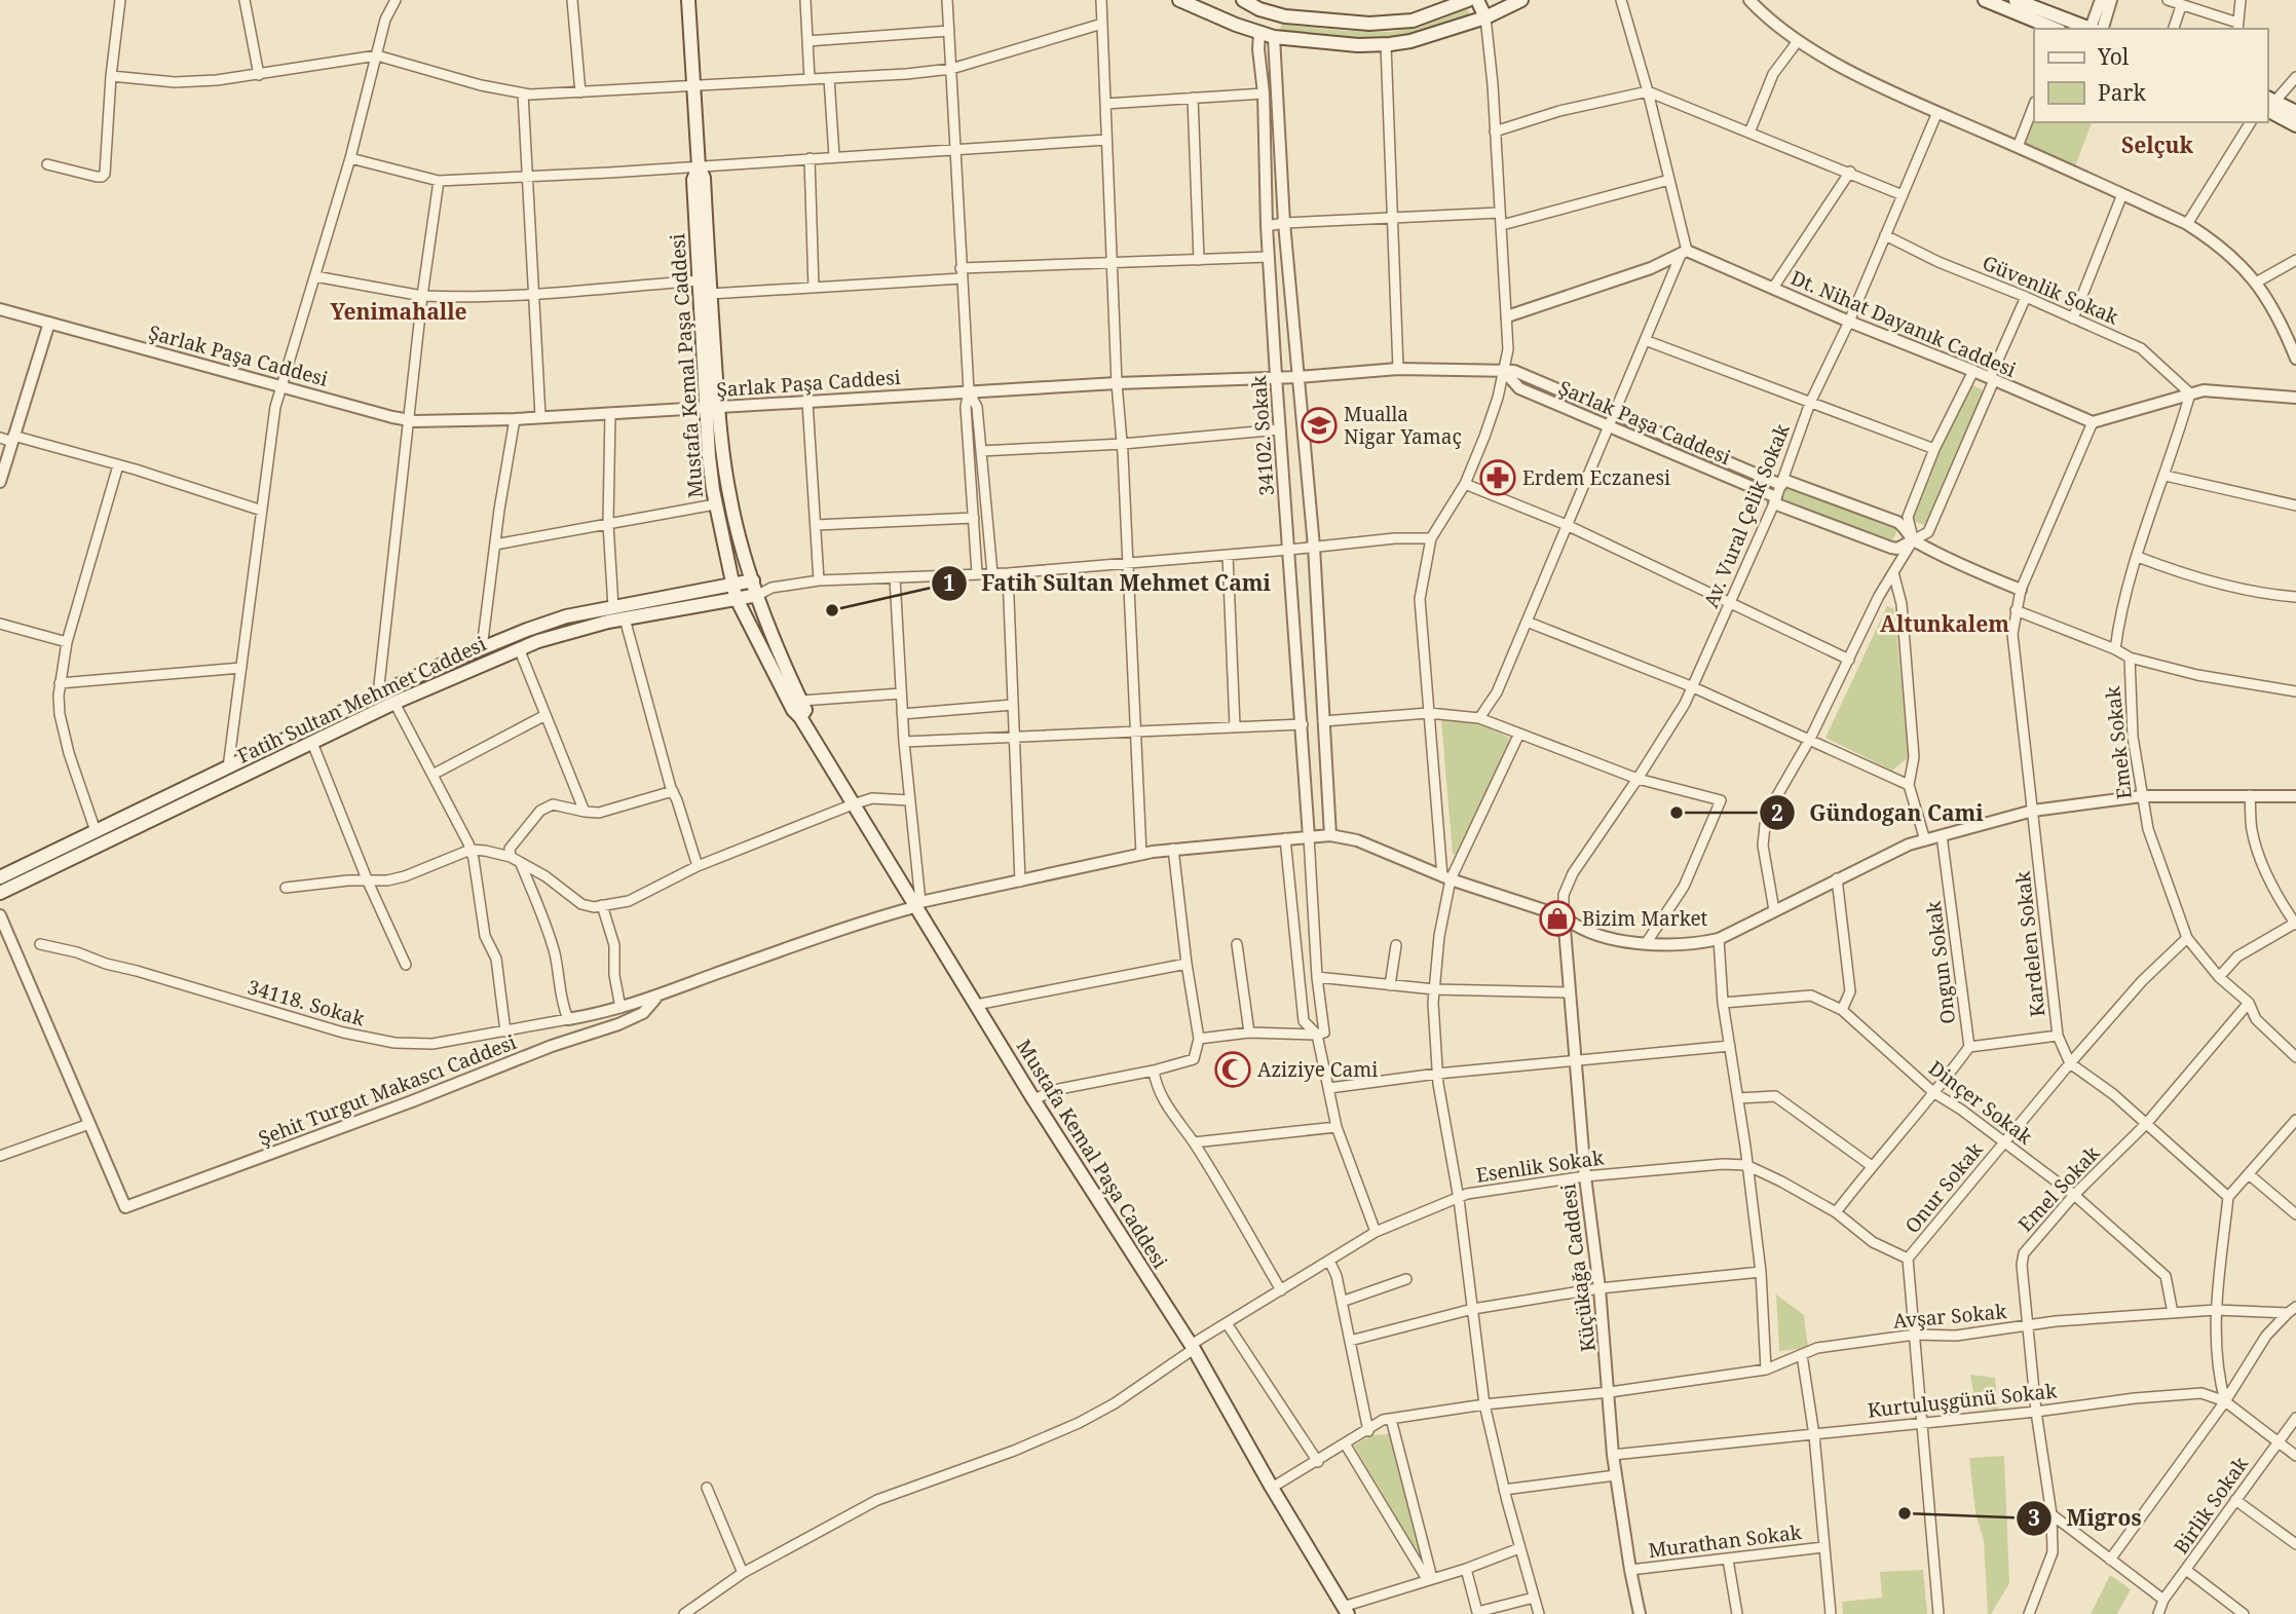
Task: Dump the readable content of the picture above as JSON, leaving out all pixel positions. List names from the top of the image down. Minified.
{"streets":{"main road":["Mustafa Kemal Paşa Caddesi","Fatih Sultan Mehmet Caddesi"],"street":["Güvenlik Sokak","Dt. Nihat Dayanık Caddesi","Şarlak Paşa Caddesi","34102. Sokak","Av. Vural Çelik Sokak","Emek Sokak","Kardelen Sokak","Ongun Sokak","34118. Sokak","Şehit Turgut Makascı Caddesi","Dinçer Sokak","Esenlik Sokak","Onur Sokak","Emel Sokak","Küçükağa Caddesi","Avşar Sokak","Kurtuluşgünü Sokak","Birlik Sokak","Murathan Sokak"]},"crossings":[["Güvenlik Sokak","Av. Vural Çelik Sokak"],["Dt. Nihat Dayanık Caddesi","Av. Vural Çelik Sokak"],["Dt. Nihat Dayanık Caddesi","Kardelen Sokak"],["Şarlak Paşa Caddesi","Mustafa Kemal Paşa Caddesi"],["Şarlak Paşa Caddesi","34102. Sokak"],["Şarlak Paşa Caddesi","Av. Vural Çelik Sokak"],["Şarlak Paşa Caddesi","Kardelen Sokak"],["Mustafa Kemal Paşa Caddesi","Fatih Sultan Mehmet Caddesi"],["Mustafa Kemal Paşa Caddesi","Şehit Turgut Makascı Caddesi"],["Mustafa Kemal Paşa Caddesi","Esenlik Sokak"],["Mustafa Kemal Paşa Caddesi","Avşar Sokak"],["34102. Sokak","Şehit Turgut Makascı Caddesi"],["Av. Vural Çelik Sokak","Şehit Turgut Makascı Caddesi"],["Av. Vural Çelik Sokak","Küçükağa Caddesi"],["Emek Sokak","Kardelen Sokak"],["Emek Sokak","Şehit Turgut Makascı Caddesi"],["Emek Sokak","Onur Sokak"],["Emek Sokak","Emel Sokak"],["Kardelen Sokak","Şehit Turgut Makascı Caddesi"],["Kardelen Sokak","Onur Sokak"],["Ongun Sokak","Şehit Turgut Makascı Caddesi"],["Ongun Sokak","Dinçer Sokak"],["Ongun Sokak","Esenlik Sokak"],["34118. Sokak","Şehit Turgut Makascı Caddesi"],["Şehit Turgut Makascı Caddesi","Küçükağa Caddesi"],["Dinçer Sokak","Onur Sokak"],["Dinçer Sokak","Emel Sokak"],["Dinçer Sokak","Avşar Sokak"],["Esenlik Sokak","Onur Sokak"],["Esenlik Sokak","Küçükağa Caddesi"],["Onur Sokak","Avşar Sokak"],["Onur Sokak","Kurtuluşgünü Sokak"],["Emel Sokak","Avşar Sokak"],["Emel Sokak","Kurtuluşgünü Sokak"],["Küçükağa Caddesi","Avşar Sokak"],["Küçükağa Caddesi","Kurtuluşgünü Sokak"],["Küçükağa Caddesi","Murathan Sokak"],["Kurtuluşgünü Sokak","Birlik Sokak"]],"districts":["Selçuk","Yenimahalle","Altunkalem"],"places":{"school or university":["Mualla Nigar Yamaç"],"pharmacy":["Erdem Eczanesi"],"other":["Fatih Sultan Mehmet Cami","Gündogan Cami","Migros"],"shop":["Bizim Market"],"mosque":["Aziziye Cami"]},"legend":["Yol","Park"]}
